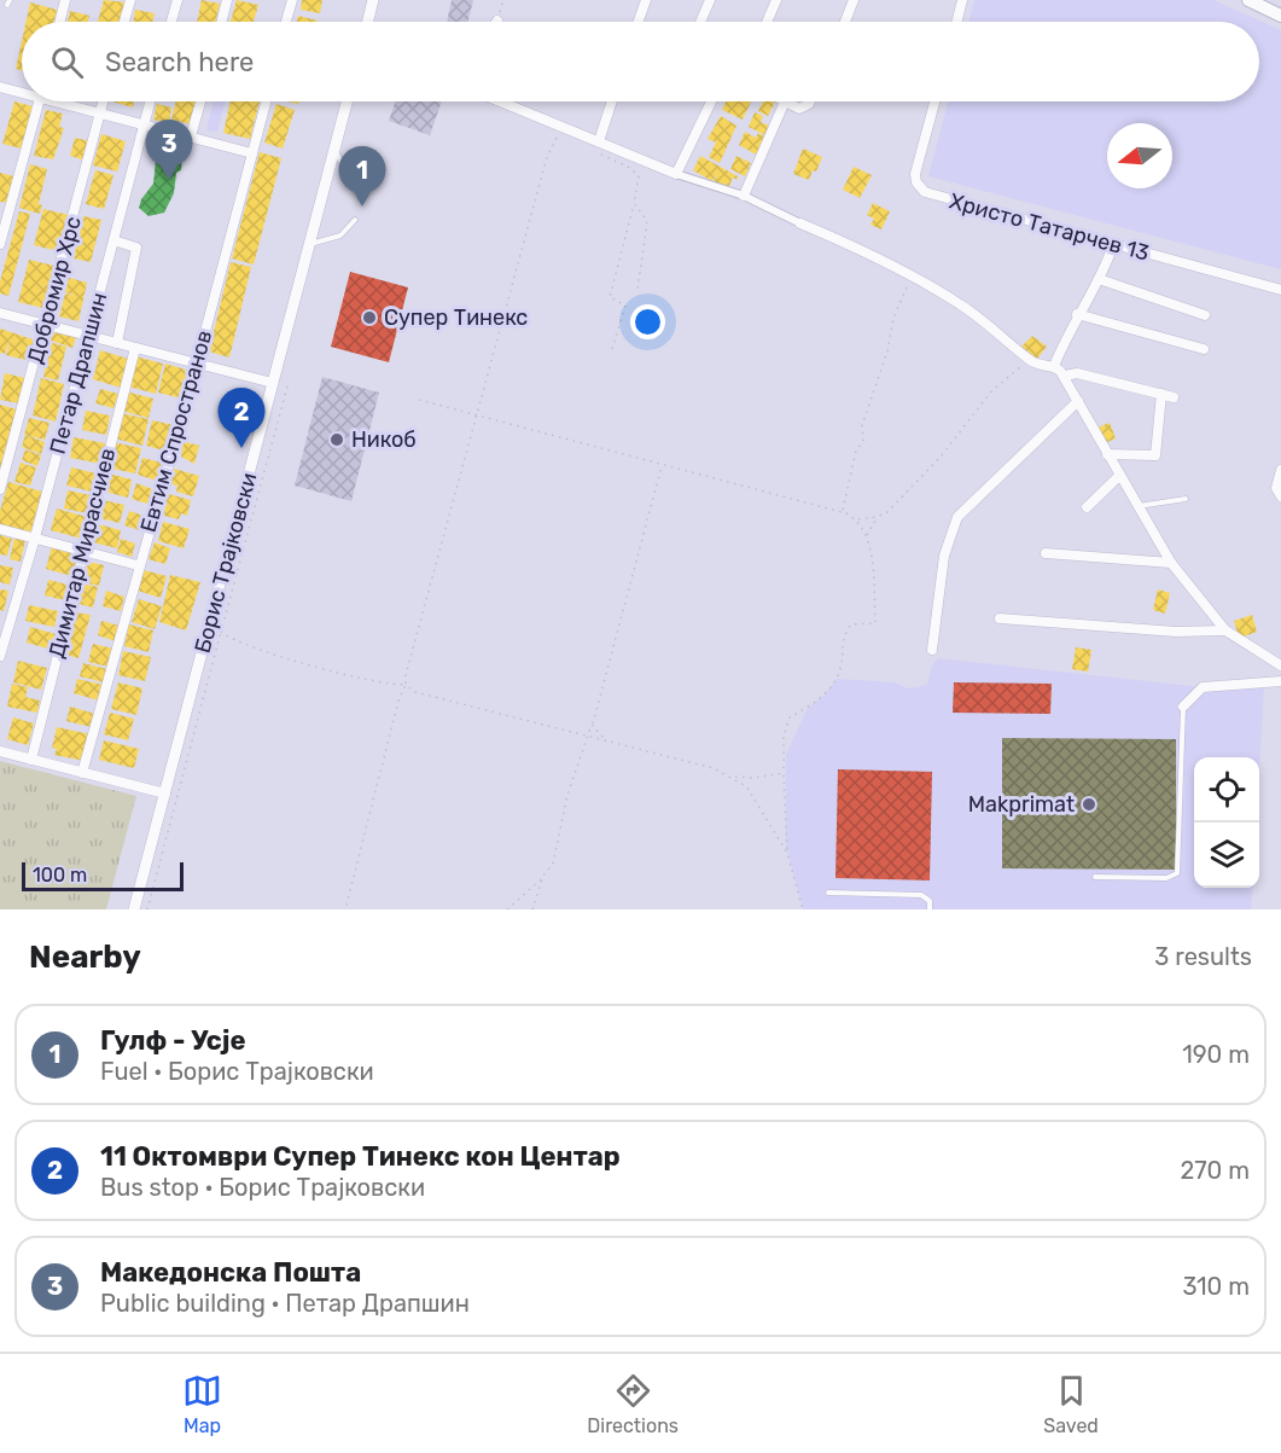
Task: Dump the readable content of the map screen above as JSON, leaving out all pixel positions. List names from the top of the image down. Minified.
{"streets":{"street":["Христо Татарчев 13","Добромир Хрс","Петар Драпшин","Евтим Спространов","Димитар Мирасчиев","Борис Трајковски"]},"places":["Супер Тинекс","Никоб","Makprimat"],"scale_bar":"100 m","north":"left","page":{"search":"Search here","pins":["3","1","2"],"scale":"100 m","heading":["Nearby","3 results"],"list":[{"mark":"1","name":"Гулф - Усје","note":"Fuel · Борис Трајковски","value":"190 m"},{"mark":"2","name":"11 Октомври Супер Тинекс кон Центар","note":"Bus stop · Борис Трајковски","value":"270 m"},{"mark":"3","name":"Македонска Пошта","note":"Public building · Петар Драпшин","value":"310 m"}],"nav":["Map","Directions","Saved"]}}
